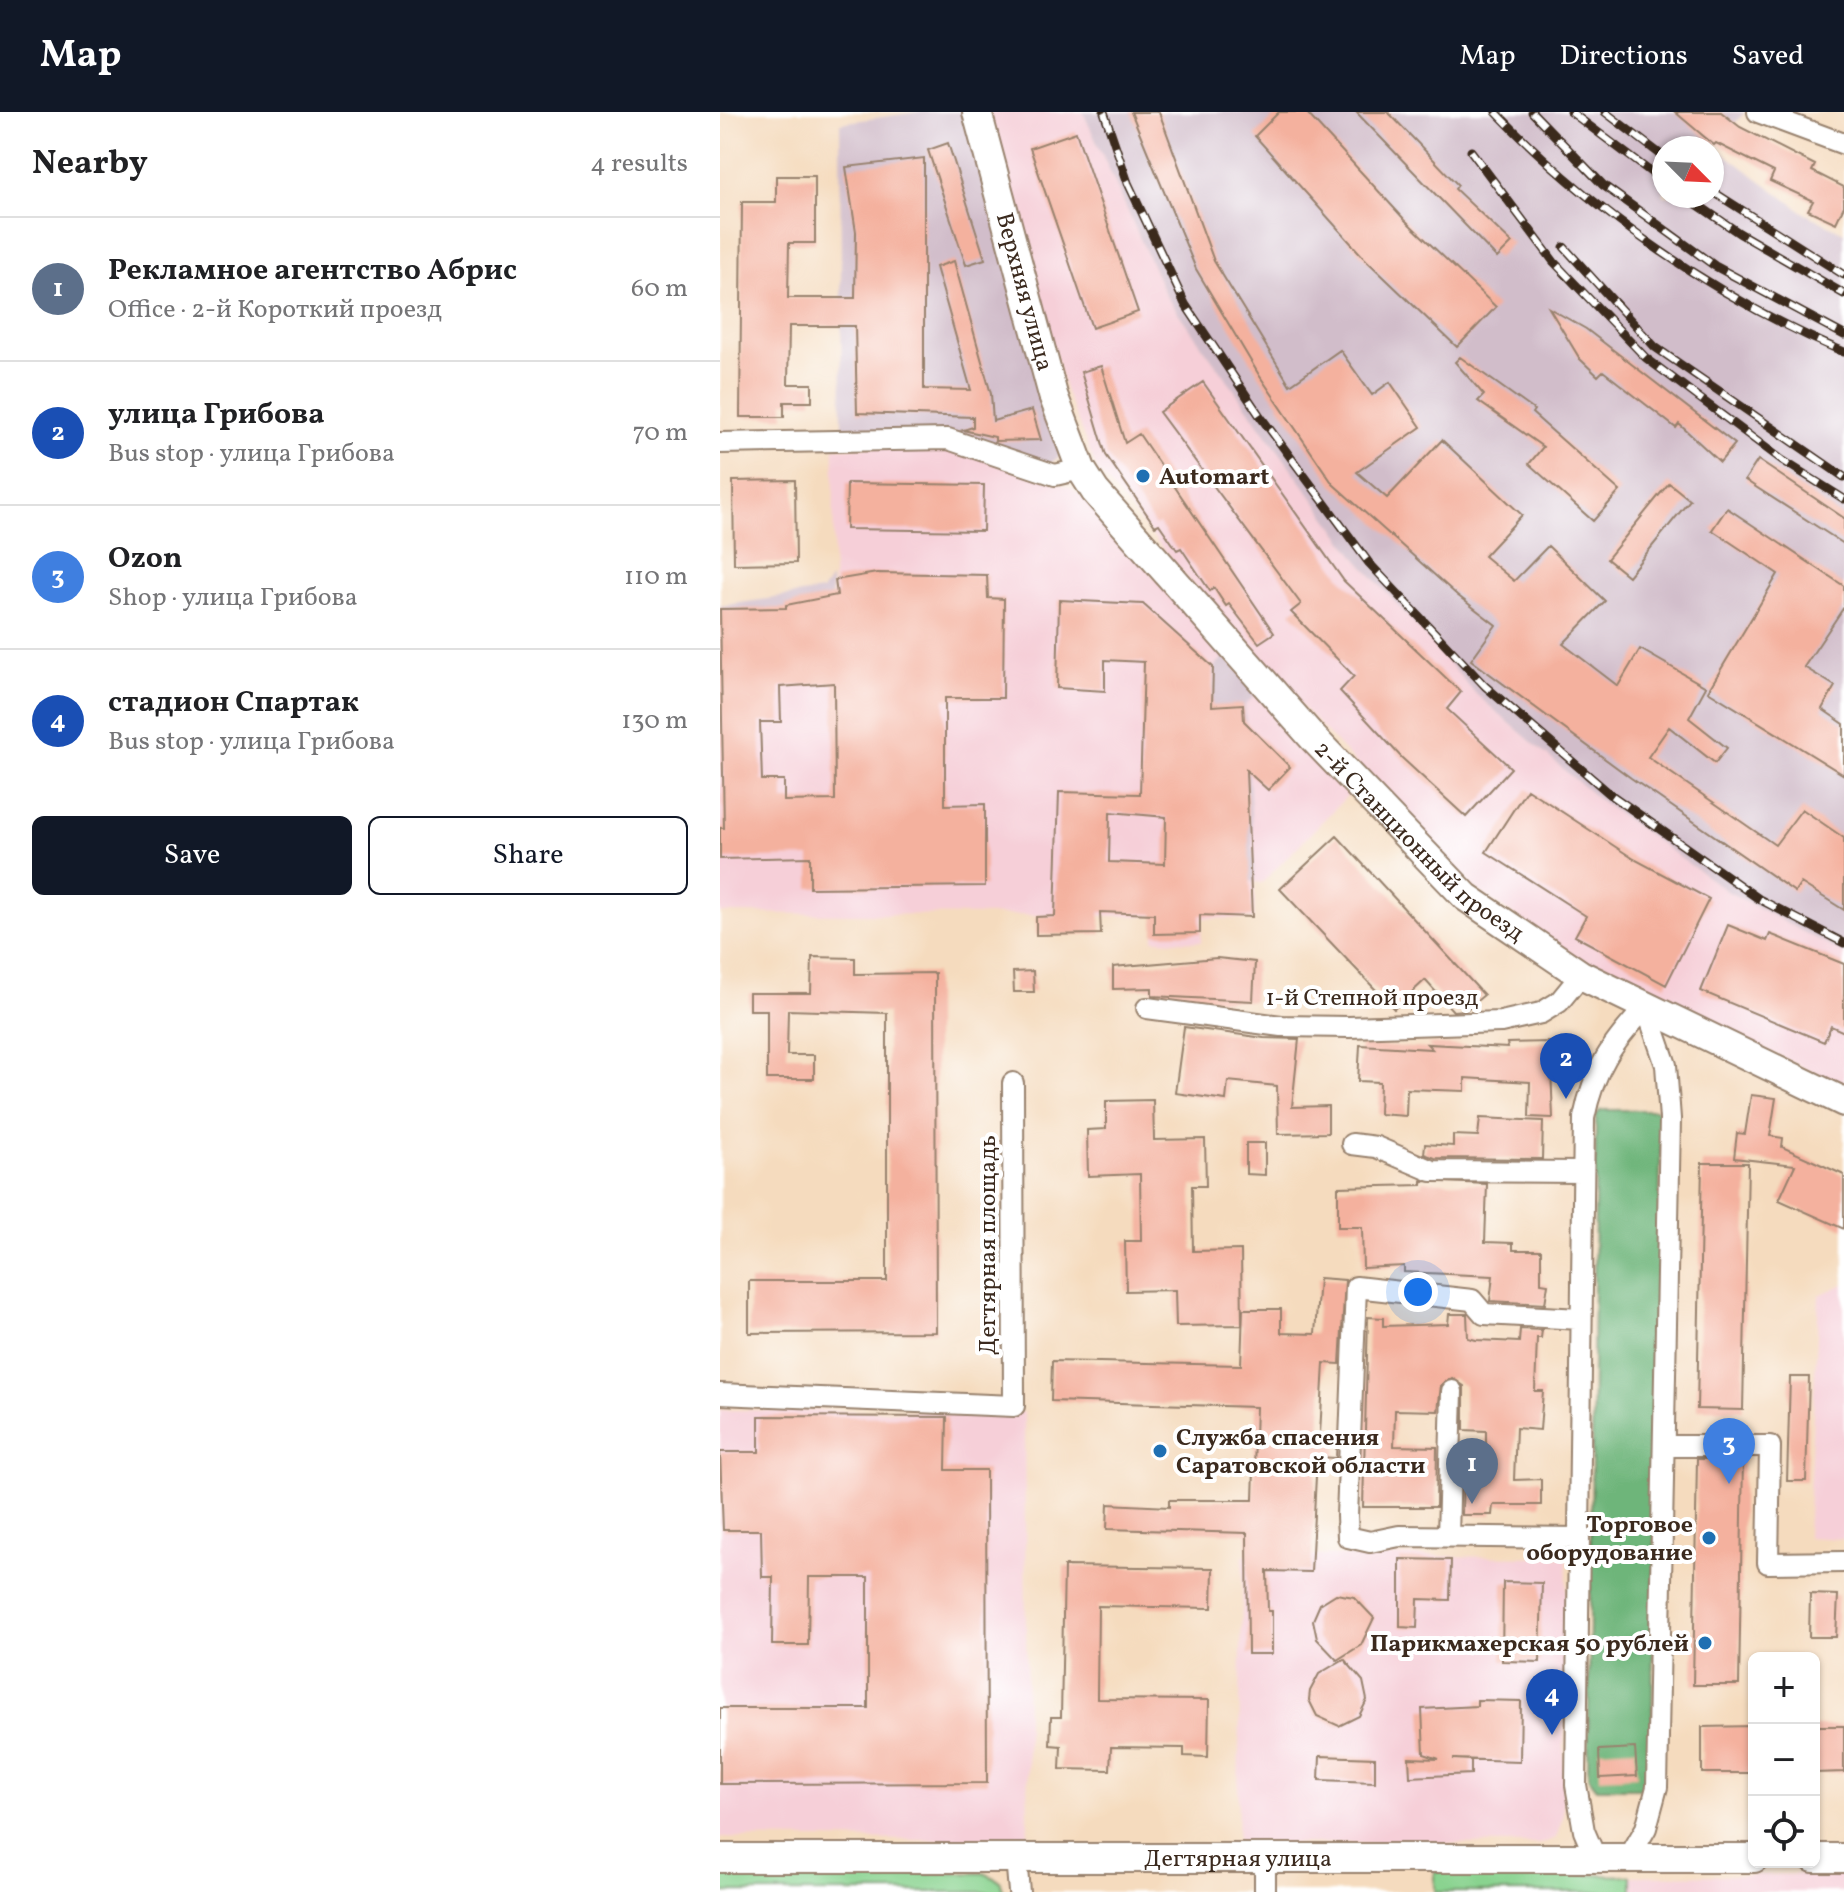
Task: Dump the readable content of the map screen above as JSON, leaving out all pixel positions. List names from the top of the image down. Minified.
{"streets":{"main road":["Верхняя улица","2-й Станционный проезд","Дегтярная улица"],"street":["1-й Степной проезд","Дегтярная площадь"]},"crossings":[["Верхняя улица","2-й Станционный проезд"],["2-й Станционный проезд","1-й Степной проезд"]],"places":["Automart","Служба спасения Саратовской области","Торговое оборудование","Парикмахерская 50 рублей"],"north":"bottom right","page":{"header":"Map","nav":["Map","Directions","Saved"],"heading":["Nearby","4 results"],"list":[{"mark":"1","name":"Рекламное агентство Абрис","note":"Office · 2-й Короткий проезд","value":"60 m"},{"mark":"2","name":"улица Грибова","note":"Bus stop · улица Грибова","value":"70 m"},{"mark":"3","name":"Ozon","note":"Shop · улица Грибова","value":"110 m"},{"mark":"4","name":"стадион Спартак","note":"Bus stop · улица Грибова","value":"130 m"}],"buttons":["Save","Share"],"pins":["2","3","1","4"],"map_buttons":["+","−"]}}
